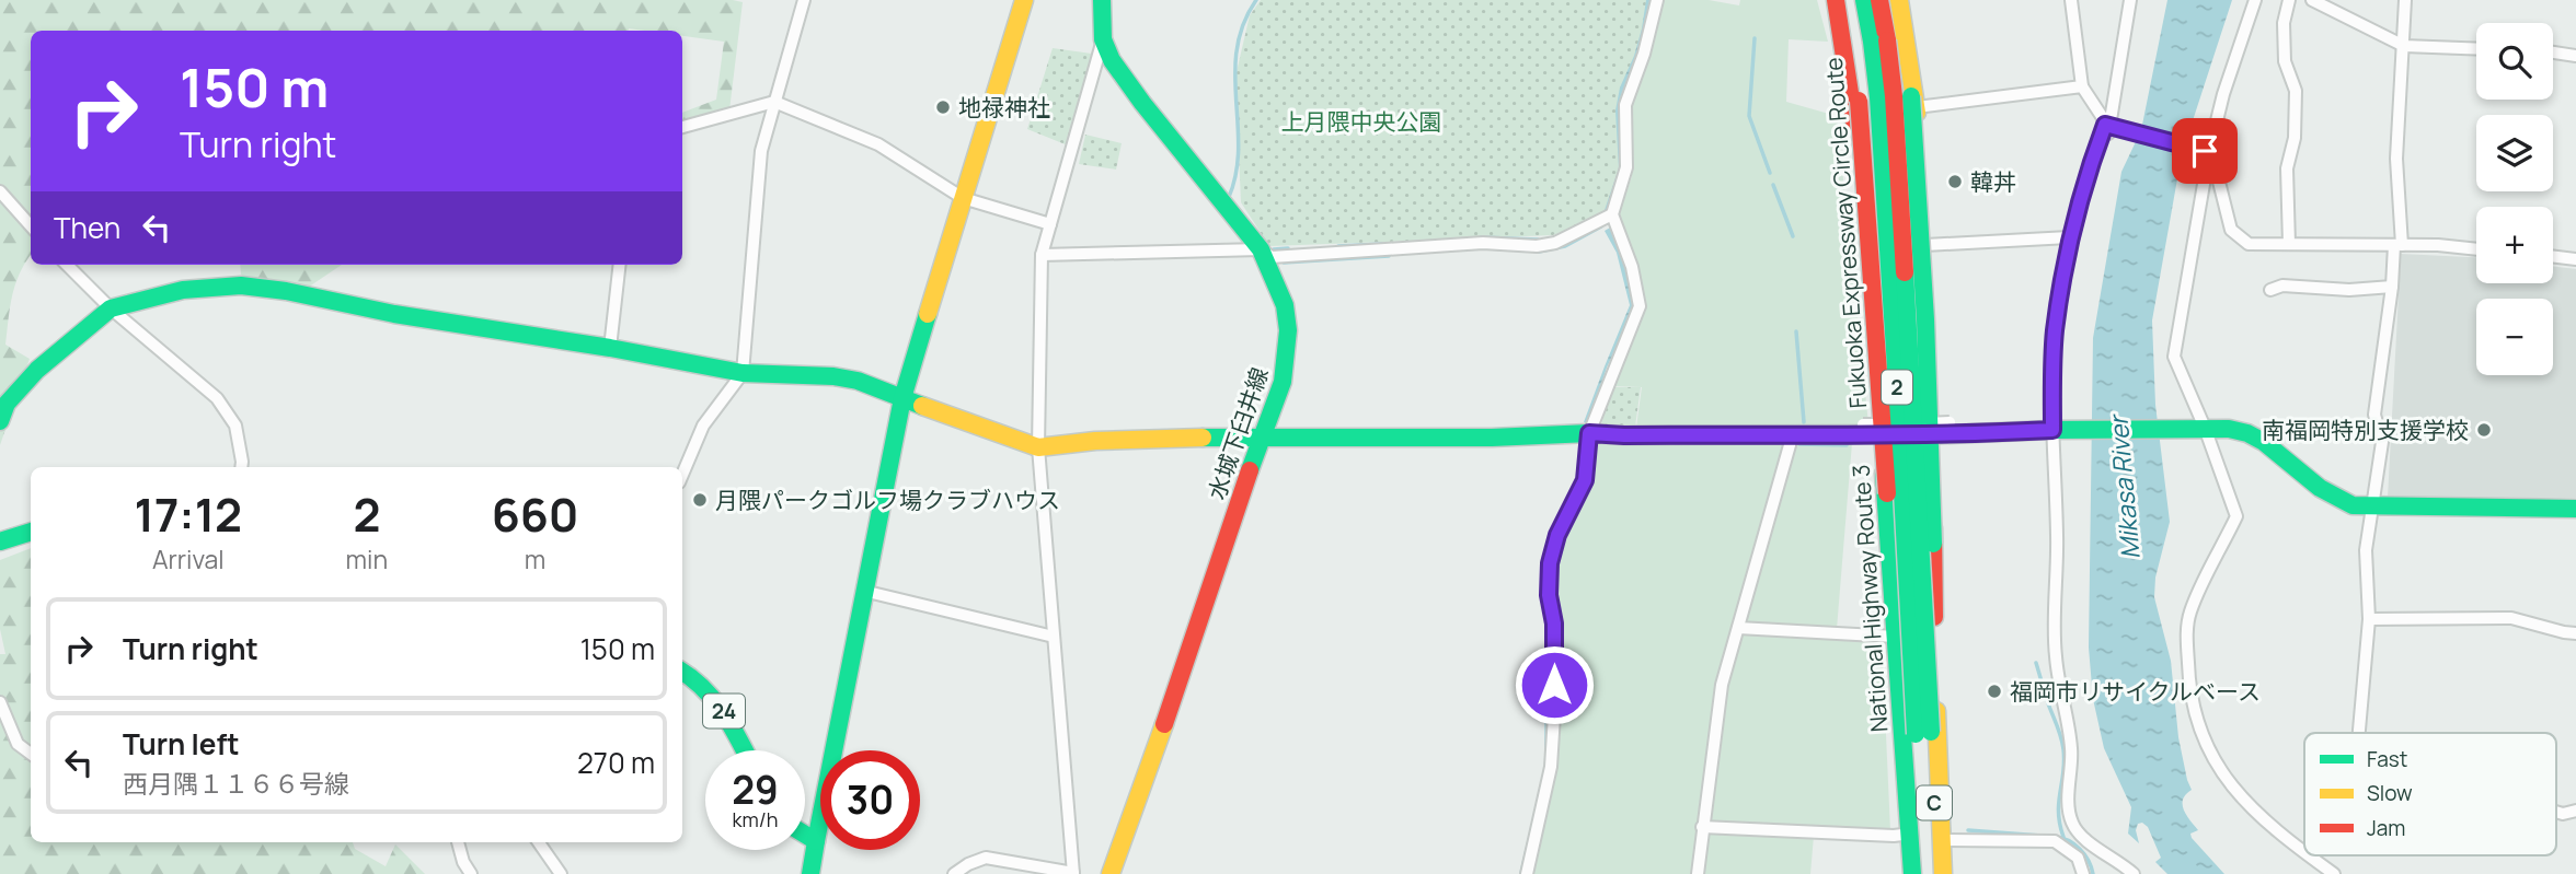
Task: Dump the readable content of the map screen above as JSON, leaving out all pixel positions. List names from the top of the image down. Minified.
{"streets":{"main road":["Fukuoka Expressway Circle Route","2","水城下臼井線","National Highway Route 3","24","C"]},"crossings":[["Fukuoka Expressway Circle Route","2"]],"water":["Mikasa River"],"parks":["上月隈中央公園"],"places":["地禄神社","韓丼","南福岡特別支援学校","月隈パークゴルフ場クラブハウス","福岡市リサイクルベース"],"legend":["Fast","Slow","Jam"],"page":{"map_buttons":["+","−"],"turn":["150 m","Turn right"],"then":"Then","eta":["17:12","Arrival","2","min","660","m"],"list":[{"name":"Turn right","value":"150 m"},{"name":"Turn left","note":"西月隅１１６６号線","value":"270 m"}],"speed":"29 km/h","limit":"30"}}
